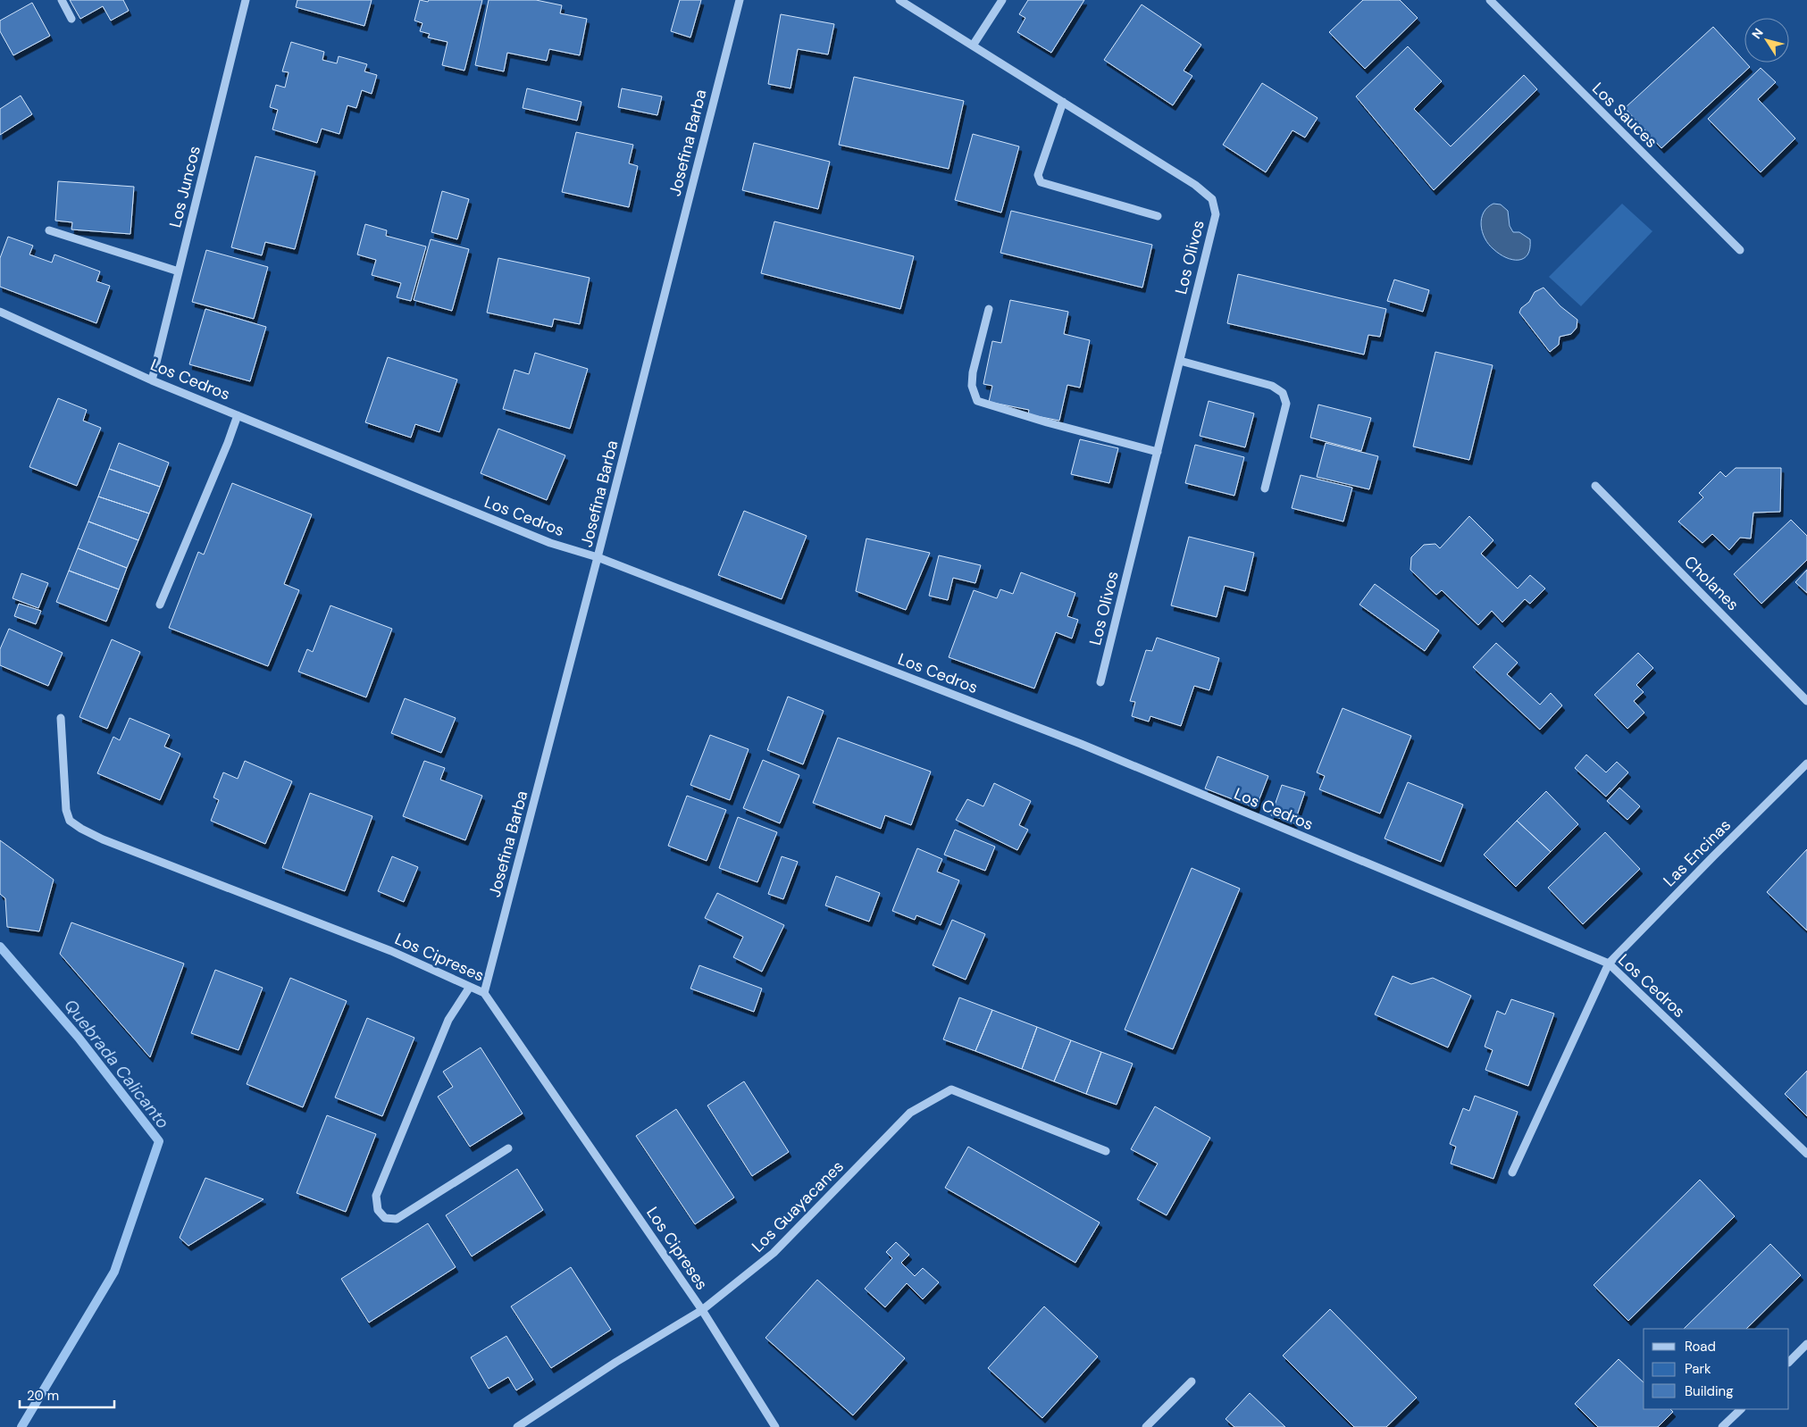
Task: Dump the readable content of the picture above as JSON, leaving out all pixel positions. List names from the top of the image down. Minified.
{"streets":{"street":["Los Sauces","Josefina Barba","Los Juncos","Los Olivos","Los Cedros","Cholanes","Las Encinas","Los Cipreses","Los Guayacanes"]},"crossings":[["Josefina Barba","Los Cedros"],["Josefina Barba","Los Cipreses"],["Los Juncos","Los Cedros"],["Los Cedros","Las Encinas"],["Los Cipreses","Los Guayacanes"]],"water":["Quebrada Calicanto"],"legend":["Road","Park","Building"],"scale_bar":"20 m","north":"top left"}
